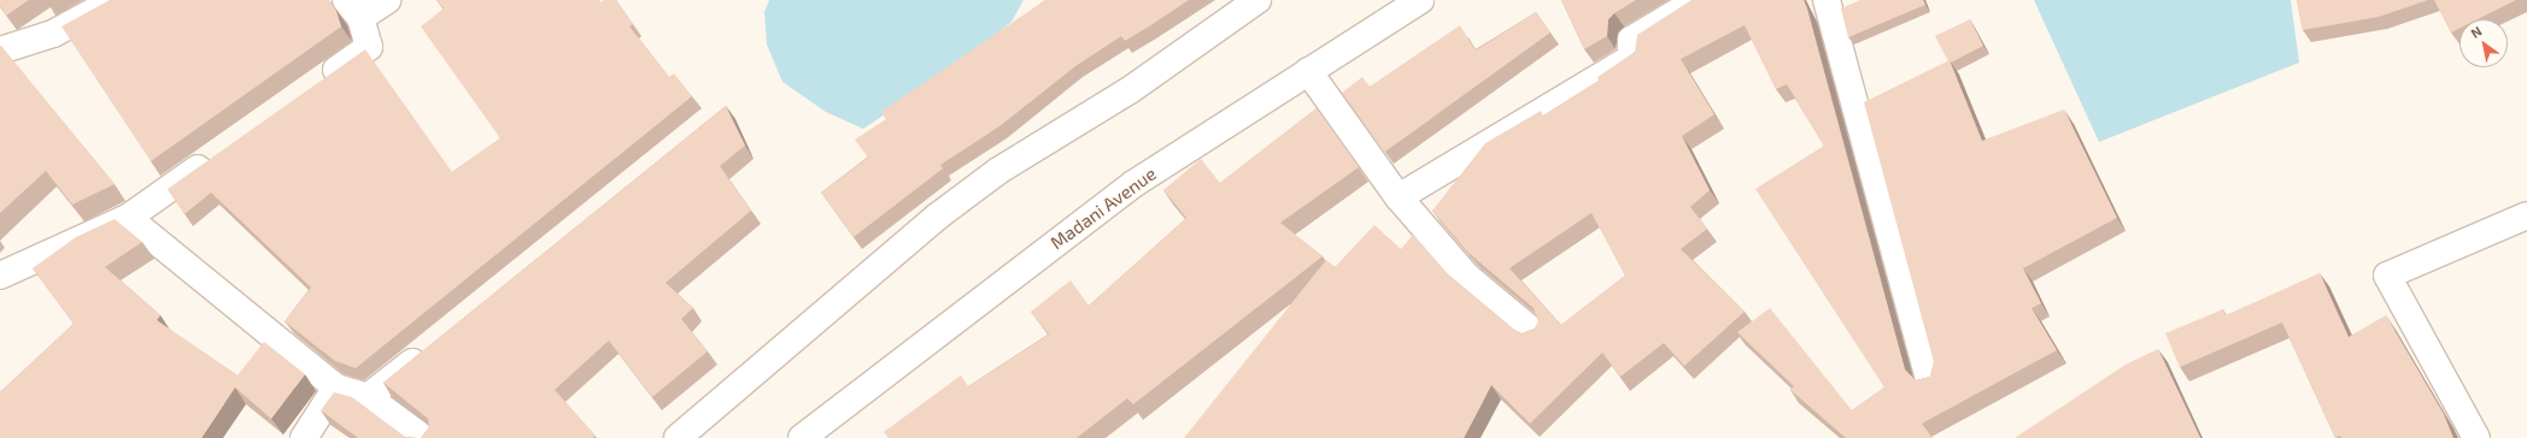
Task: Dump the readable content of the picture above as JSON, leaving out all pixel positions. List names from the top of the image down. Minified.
{"streets":{"street":["Madani Avenue"]},"north":"top left"}
